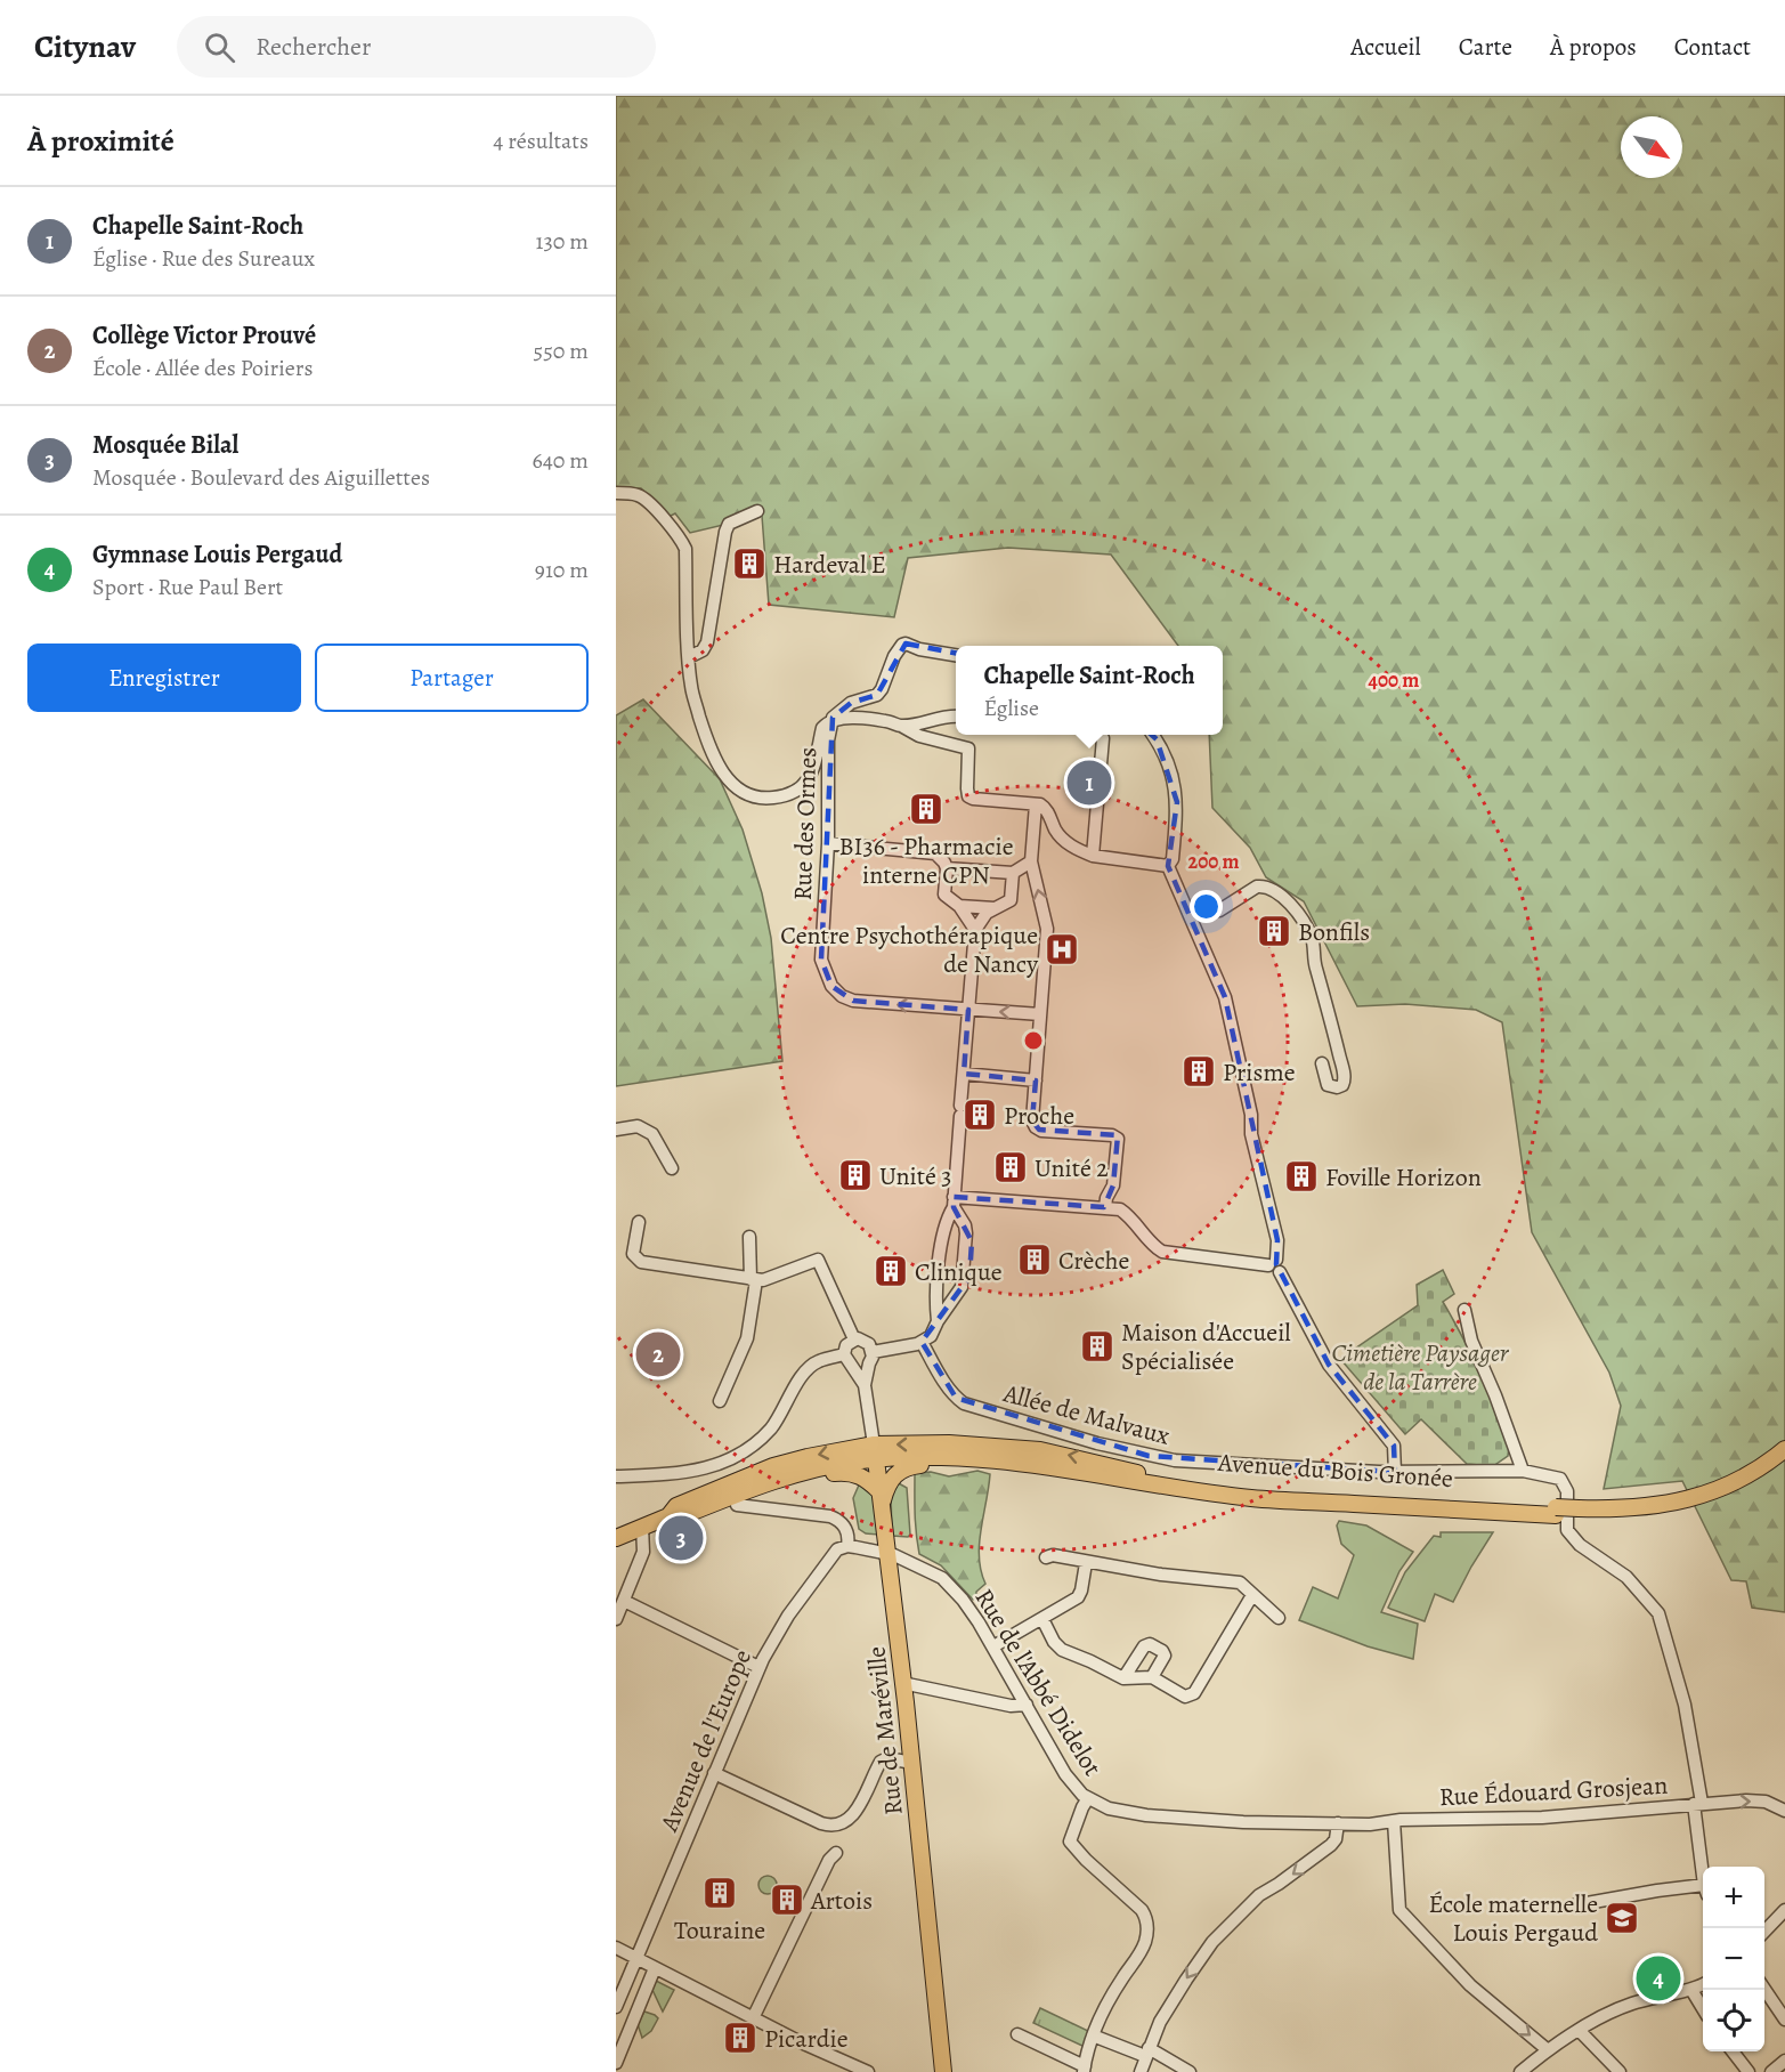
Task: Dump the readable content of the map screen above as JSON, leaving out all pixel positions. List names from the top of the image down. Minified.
{"streets":{"main road":["Avenue du Bois Gronée","Rue de Maréville"],"street":["Rue des Ormes","Allée de Malvaux","Rue de l'Abbé Didelot","Avenue de l'Europe","Rue Édouard Grosjean"]},"crossings":[["Allée de Malvaux","Rue Édouard Grosjean"],["Avenue du Bois Gronée","Rue de Maréville"],["Rue de l'Abbé Didelot","Rue de Maréville"],["Rue de l'Abbé Didelot","Rue Édouard Grosjean"]],"parks":["Cimetière Paysager de la Tarrère"],"places":{"building":["Hardeval E","BI36 - Pharmacie interne CPN","Bonfils","Prisme","Proche","Unité 2","Unité 3","Foville Horizon","Crèche","Clinique","Maison d'Accueil Spécialisée","Touraine","Artois","Picardie"],"hospital":["Centre Psychothérapique de Nancy"],"school or university":["École maternelle Louis Pergaud"]},"north":"bottom right","page":{"header":"Citynav","search":"Rechercher","nav":["Accueil","Carte","À propos","Contact"],"heading":["À proximité","4 résultats"],"list":[{"mark":"1","name":"Chapelle Saint-Roch","note":"Église · Rue des Sureaux","value":"130 m"},{"mark":"2","name":"Collège Victor Prouvé","note":"École · Allée des Poiriers","value":"550 m"},{"mark":"3","name":"Mosquée Bilal","note":"Mosquée · Boulevard des Aiguillettes","value":"640 m"},{"mark":"4","name":"Gymnase Louis Pergaud","note":"Sport · Rue Paul Bert","value":"910 m"}],"buttons":["Enregistrer","Partager"],"popup":["Chapelle Saint-Roch","Église"],"pins":["1","2","3","4"],"map_buttons":["+","−"]},"rings":["400 m","200 m"]}
